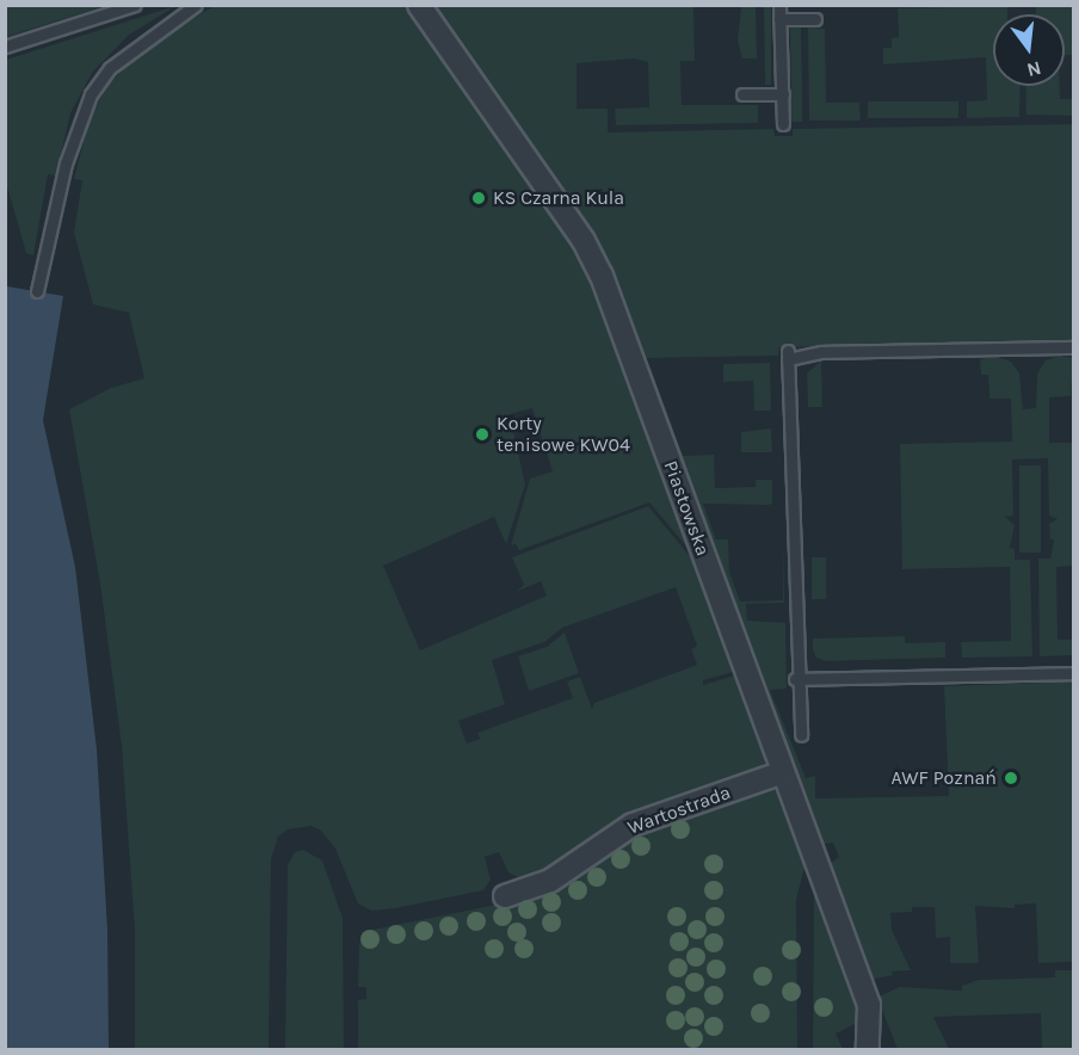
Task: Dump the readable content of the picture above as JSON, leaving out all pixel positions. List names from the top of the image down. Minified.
{"streets":{"street":["Piastowska","Wartostrada"]},"crossings":[["Piastowska","Wartostrada"]],"places":["KS Czarna Kula","Korty tenisowe KW04","AWF Poznań"],"north":"bottom"}
